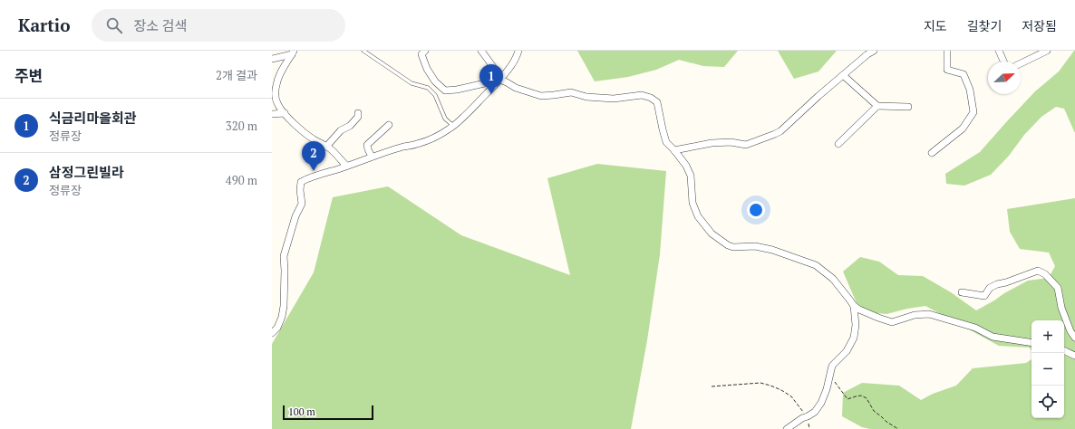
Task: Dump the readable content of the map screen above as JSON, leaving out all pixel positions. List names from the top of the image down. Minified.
{"scale_bar":"100 m","north":"top right","page":{"header":"Kartio","search":"장소 검색","nav":["지도","길찾기","저장됨"],"heading":["주변","2개 결과"],"pins":["1","2"],"list":[{"mark":"1","name":"식금리마을회관","note":"정류장","value":"320 m"},{"mark":"2","name":"삼정그린빌라","note":"정류장","value":"490 m"}],"map_buttons":["+","−"],"scale":"100 m"}}
